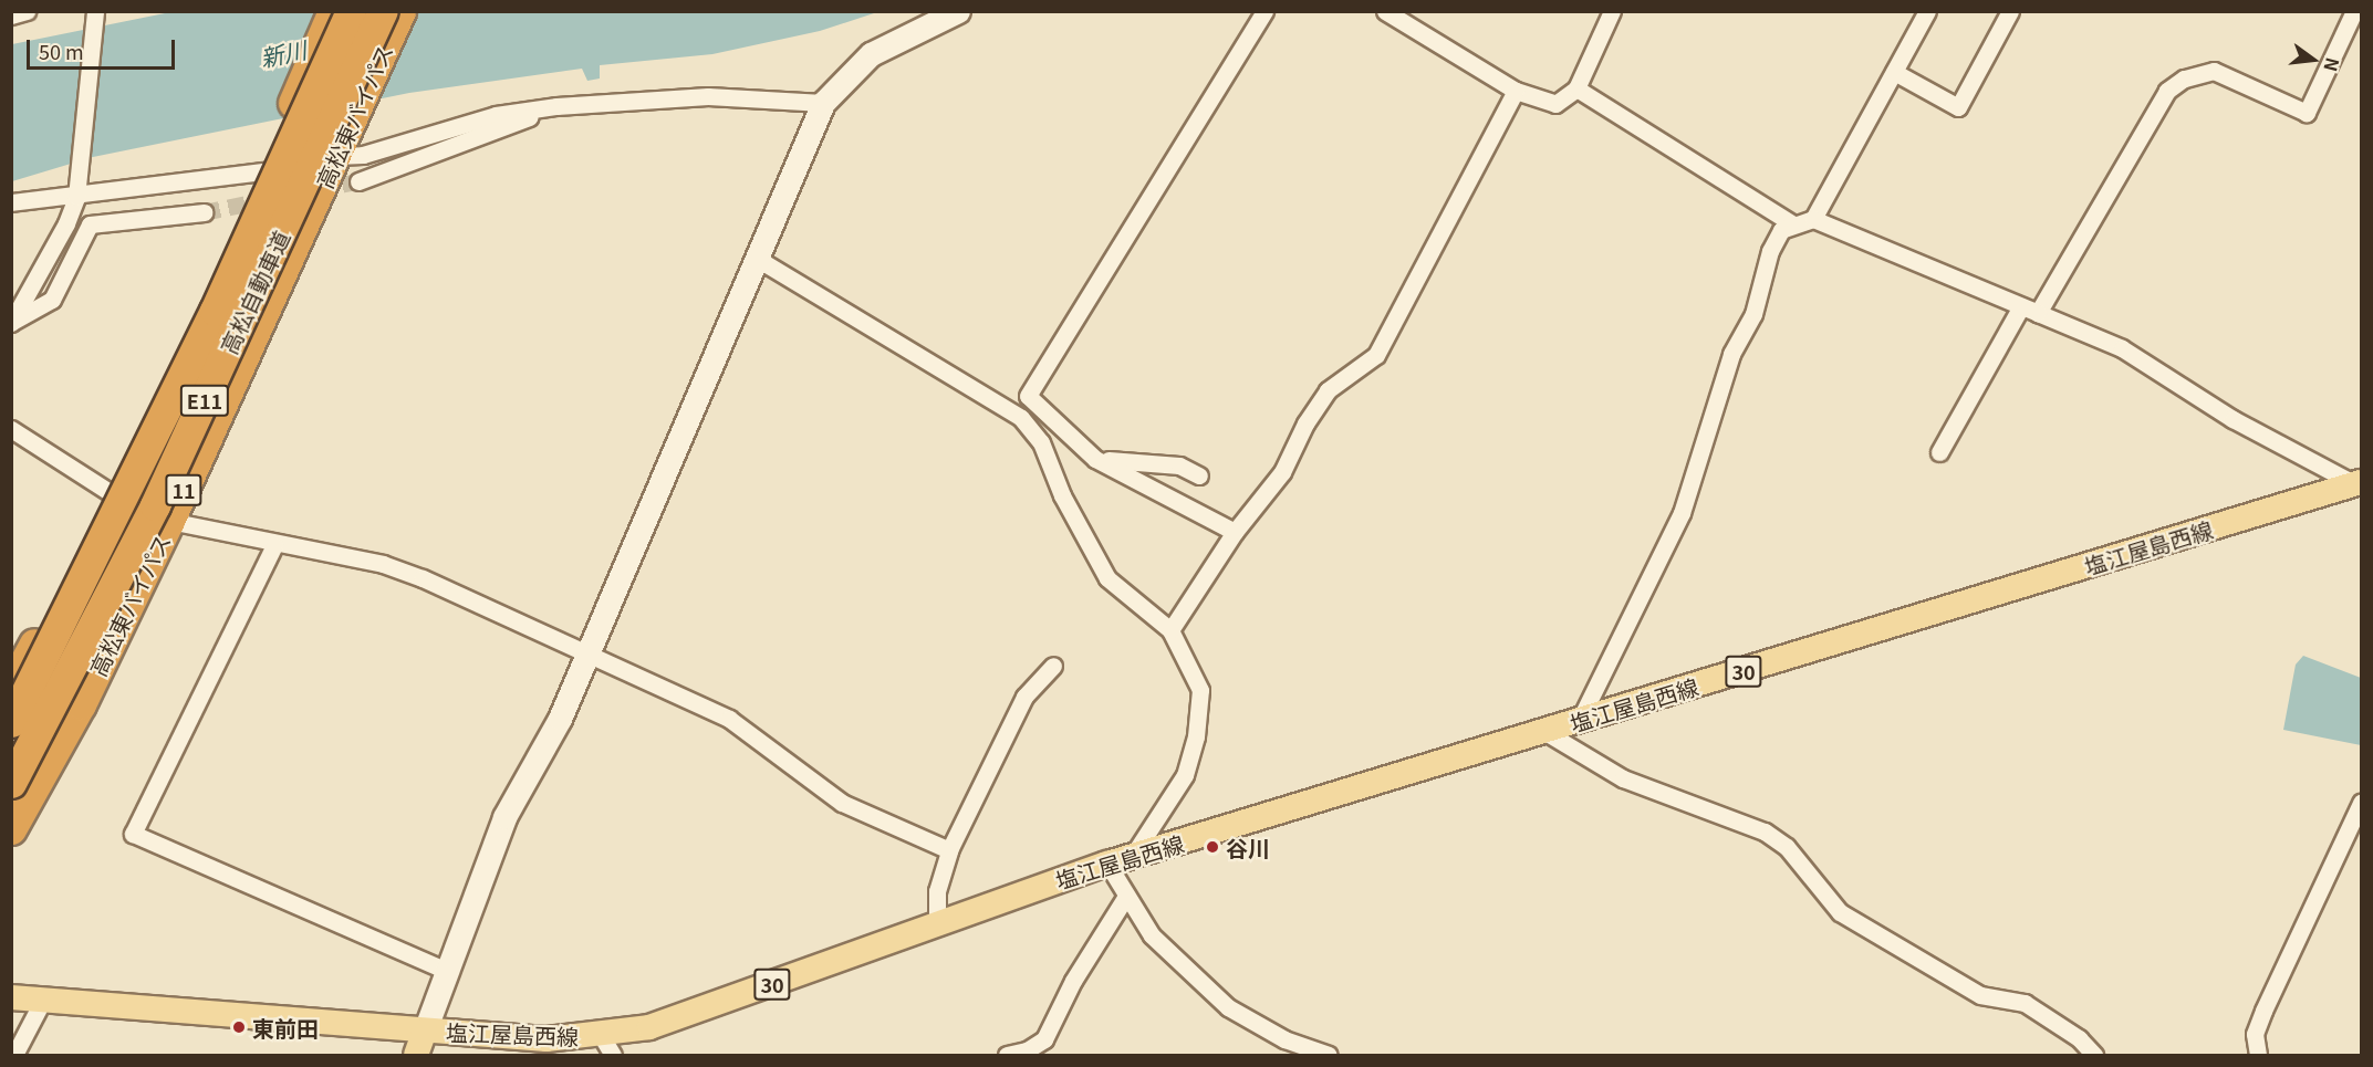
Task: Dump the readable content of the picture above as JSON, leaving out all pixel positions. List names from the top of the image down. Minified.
{"streets":{"highway":["高松東バイパス","高松自動車道","E11","11"],"main road":["塩江屋島西線","30"]},"water":["新川"],"places":["谷川","東前田"],"scale_bar":"50 m","north":"right"}
